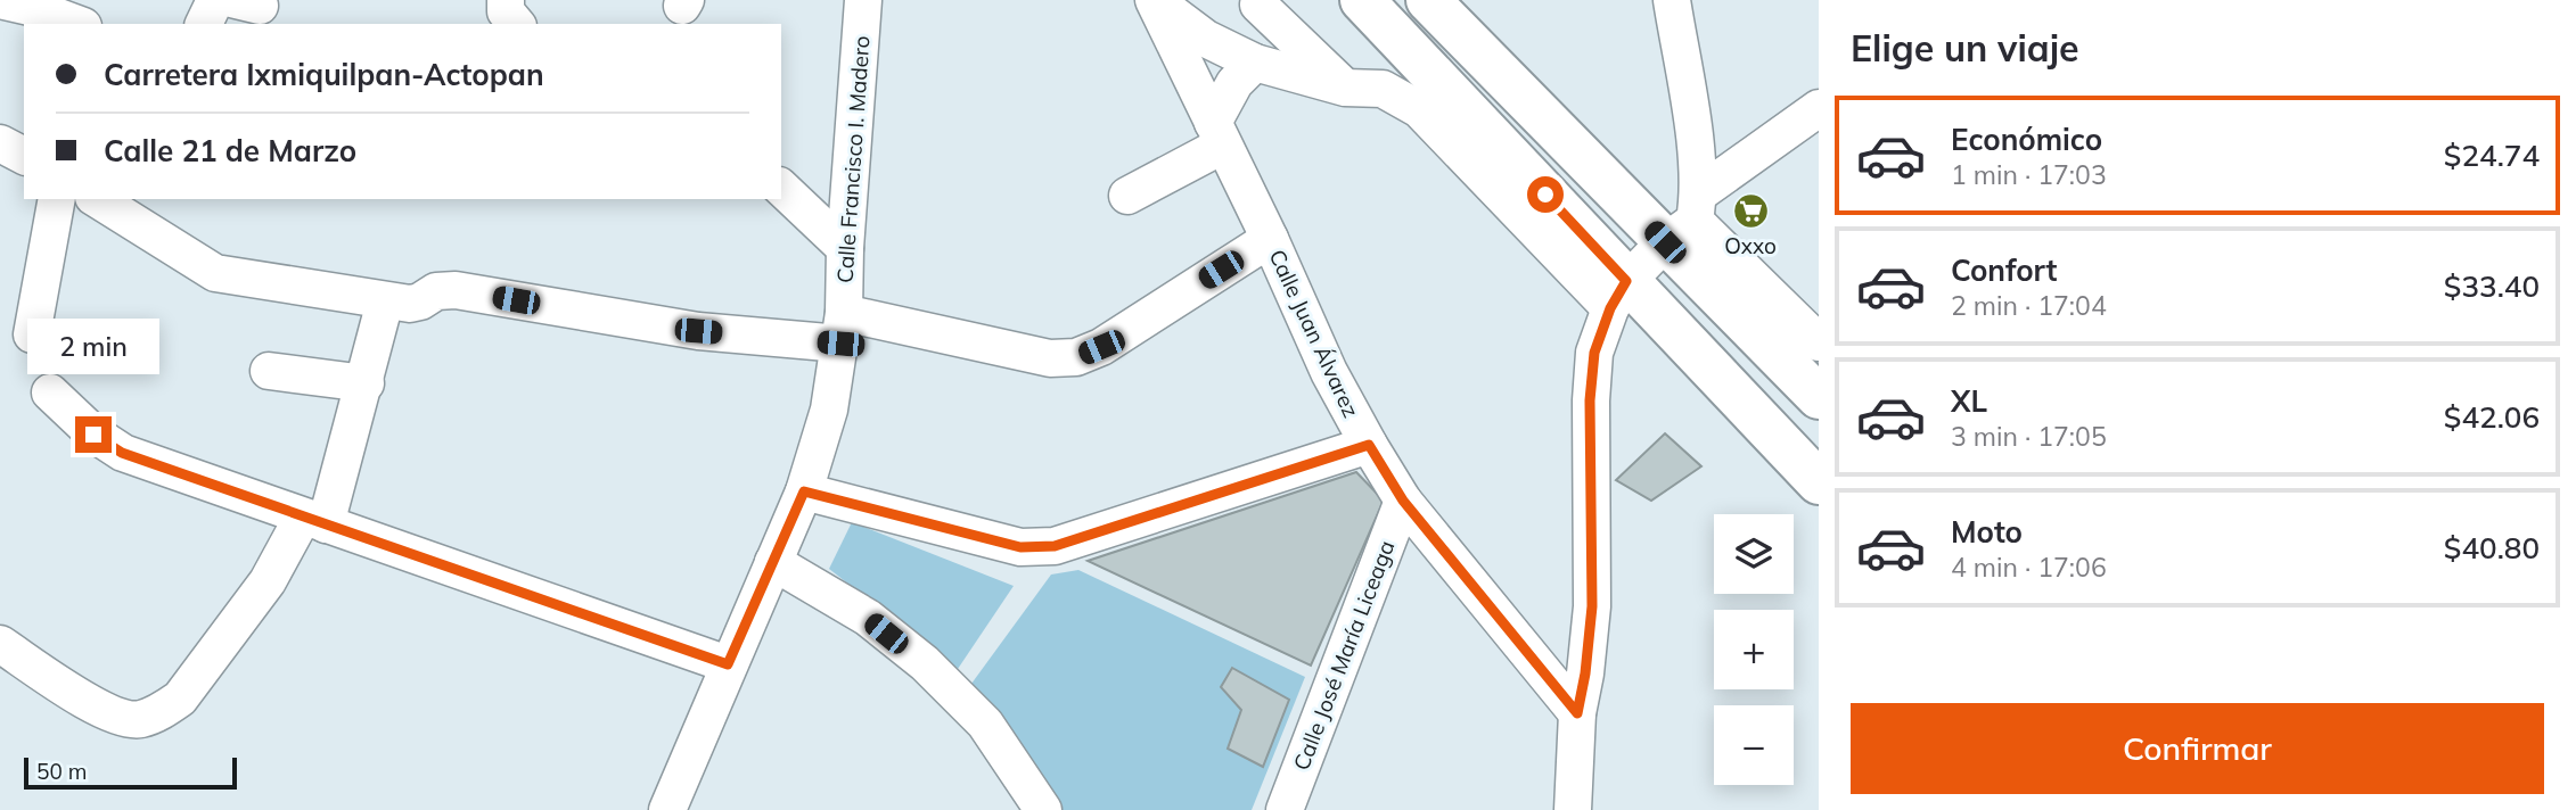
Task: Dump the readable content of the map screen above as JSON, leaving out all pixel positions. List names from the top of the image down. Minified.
{"streets":{"street":["Calle Francisco I. Madero","Calle Juan Álvarez","Calle José María Liceaga"]},"crossings":[["Calle Juan Álvarez","Calle José María Liceaga"]],"places":{"supermarket":["Oxxo"]},"scale_bar":"50 m","page":{"heading":"Elige un viaje","banner":["Carretera Ixmiquilpan-Actopan","Calle 21 de Marzo"],"list":[{"name":"Económico","note":"1 min · 17:03","value":"$24.74"},{"name":"Confort","note":"2 min · 17:04","value":"$33.40"},{"name":"XL","note":"3 min · 17:05","value":"$42.06"},{"name":"Moto","note":"4 min · 17:06","value":"$40.80"}],"bubble":"2 min","map_buttons":["+","−"],"buttons":"Confirmar","scale":"50 m"}}
